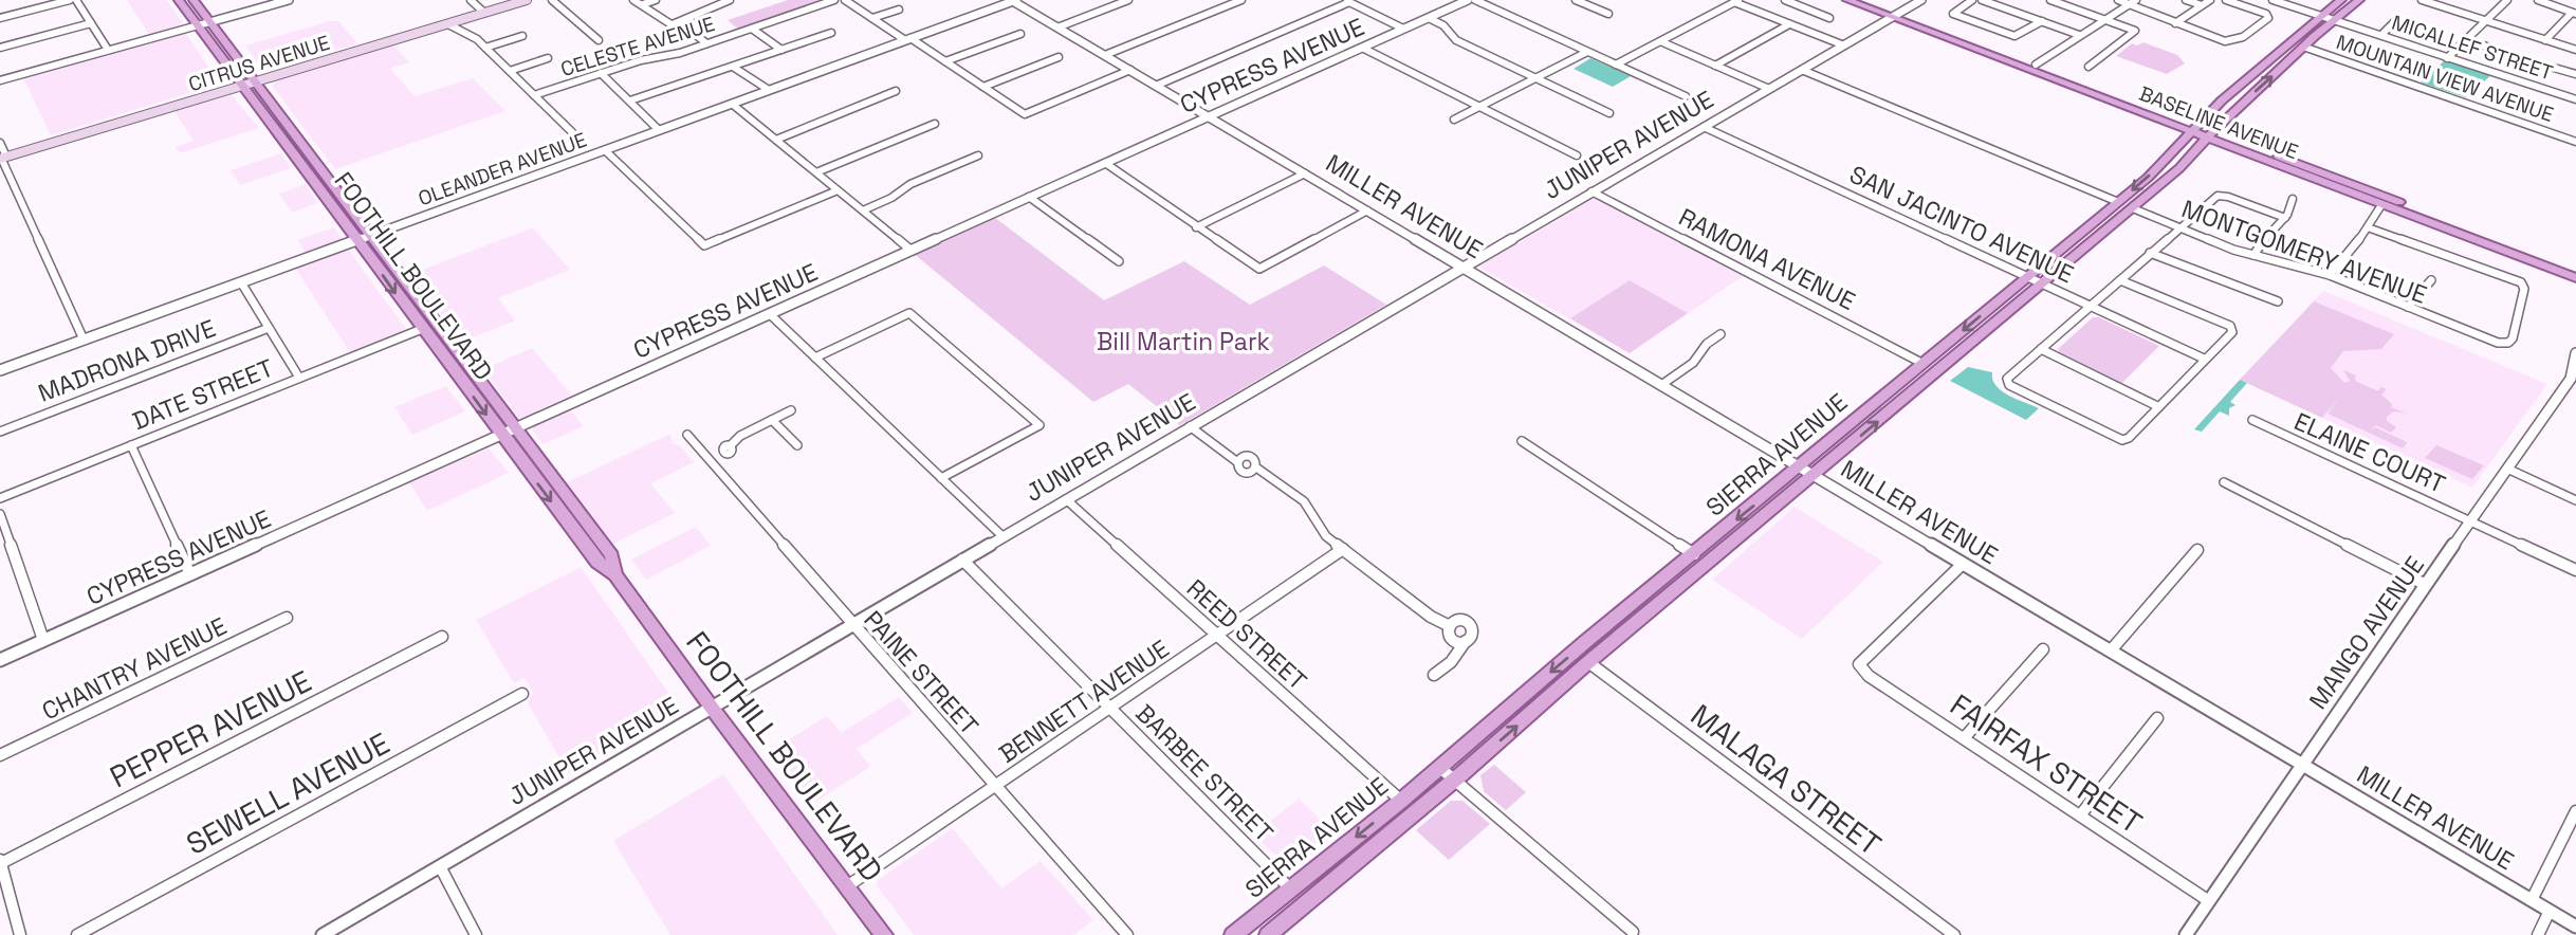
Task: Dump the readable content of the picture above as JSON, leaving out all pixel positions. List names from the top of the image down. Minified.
{"streets":{"main road":["CITRUS AVENUE","BASELINE AVENUE","FOOTHILL BOULEVARD","SIERRA AVENUE"],"street":["CELESTE AVENUE","MICALLEF STREET","CYPRESS AVENUE","MOUNTAIN VIEW AVENUE","JUNIPER AVENUE","OLEANDER AVENUE","MILLER AVENUE","SAN JACINTO AVENUE","MONTGOMERY AVENUE","RAMONA AVENUE","MADRONA DRIVE","DATE STREET","ELAINE COURT","MANGO AVENUE","REED STREET","CHANTRY AVENUE","PAINE STREET","BENNETT AVENUE","PEPPER AVENUE","FAIRFAX STREET","BARBEE STREET","MALAGA STREET","SEWELL AVENUE"]},"crossings":[["MICALLEF STREET","SIERRA AVENUE"],["CITRUS AVENUE","FOOTHILL BOULEVARD"],["CYPRESS AVENUE","MILLER AVENUE"],["CYPRESS AVENUE","FOOTHILL BOULEVARD"],["MOUNTAIN VIEW AVENUE","SIERRA AVENUE"],["BASELINE AVENUE","JUNIPER AVENUE"],["BASELINE AVENUE","SIERRA AVENUE"],["JUNIPER AVENUE","MILLER AVENUE"],["JUNIPER AVENUE","SAN JACINTO AVENUE"],["JUNIPER AVENUE","RAMONA AVENUE"],["JUNIPER AVENUE","FOOTHILL BOULEVARD"],["JUNIPER AVENUE","REED STREET"],["JUNIPER AVENUE","PAINE STREET"],["JUNIPER AVENUE","BARBEE STREET"],["OLEANDER AVENUE","MILLER AVENUE"],["OLEANDER AVENUE","FOOTHILL BOULEVARD"],["MILLER AVENUE","SIERRA AVENUE"],["MILLER AVENUE","MANGO AVENUE"],["MILLER AVENUE","FAIRFAX STREET"],["SAN JACINTO AVENUE","SIERRA AVENUE"],["MONTGOMERY AVENUE","SIERRA AVENUE"],["RAMONA AVENUE","SIERRA AVENUE"],["FOOTHILL BOULEVARD","DATE STREET"],["FOOTHILL BOULEVARD","BENNETT AVENUE"],["ELAINE COURT","MANGO AVENUE"],["SIERRA AVENUE","REED STREET"],["SIERRA AVENUE","BARBEE STREET"],["SIERRA AVENUE","MALAGA STREET"],["MANGO AVENUE","FAIRFAX STREET"],["REED STREET","BENNETT AVENUE"],["PAINE STREET","BENNETT AVENUE"],["BENNETT AVENUE","BARBEE STREET"]],"parks":["Bill Martin Park"]}
